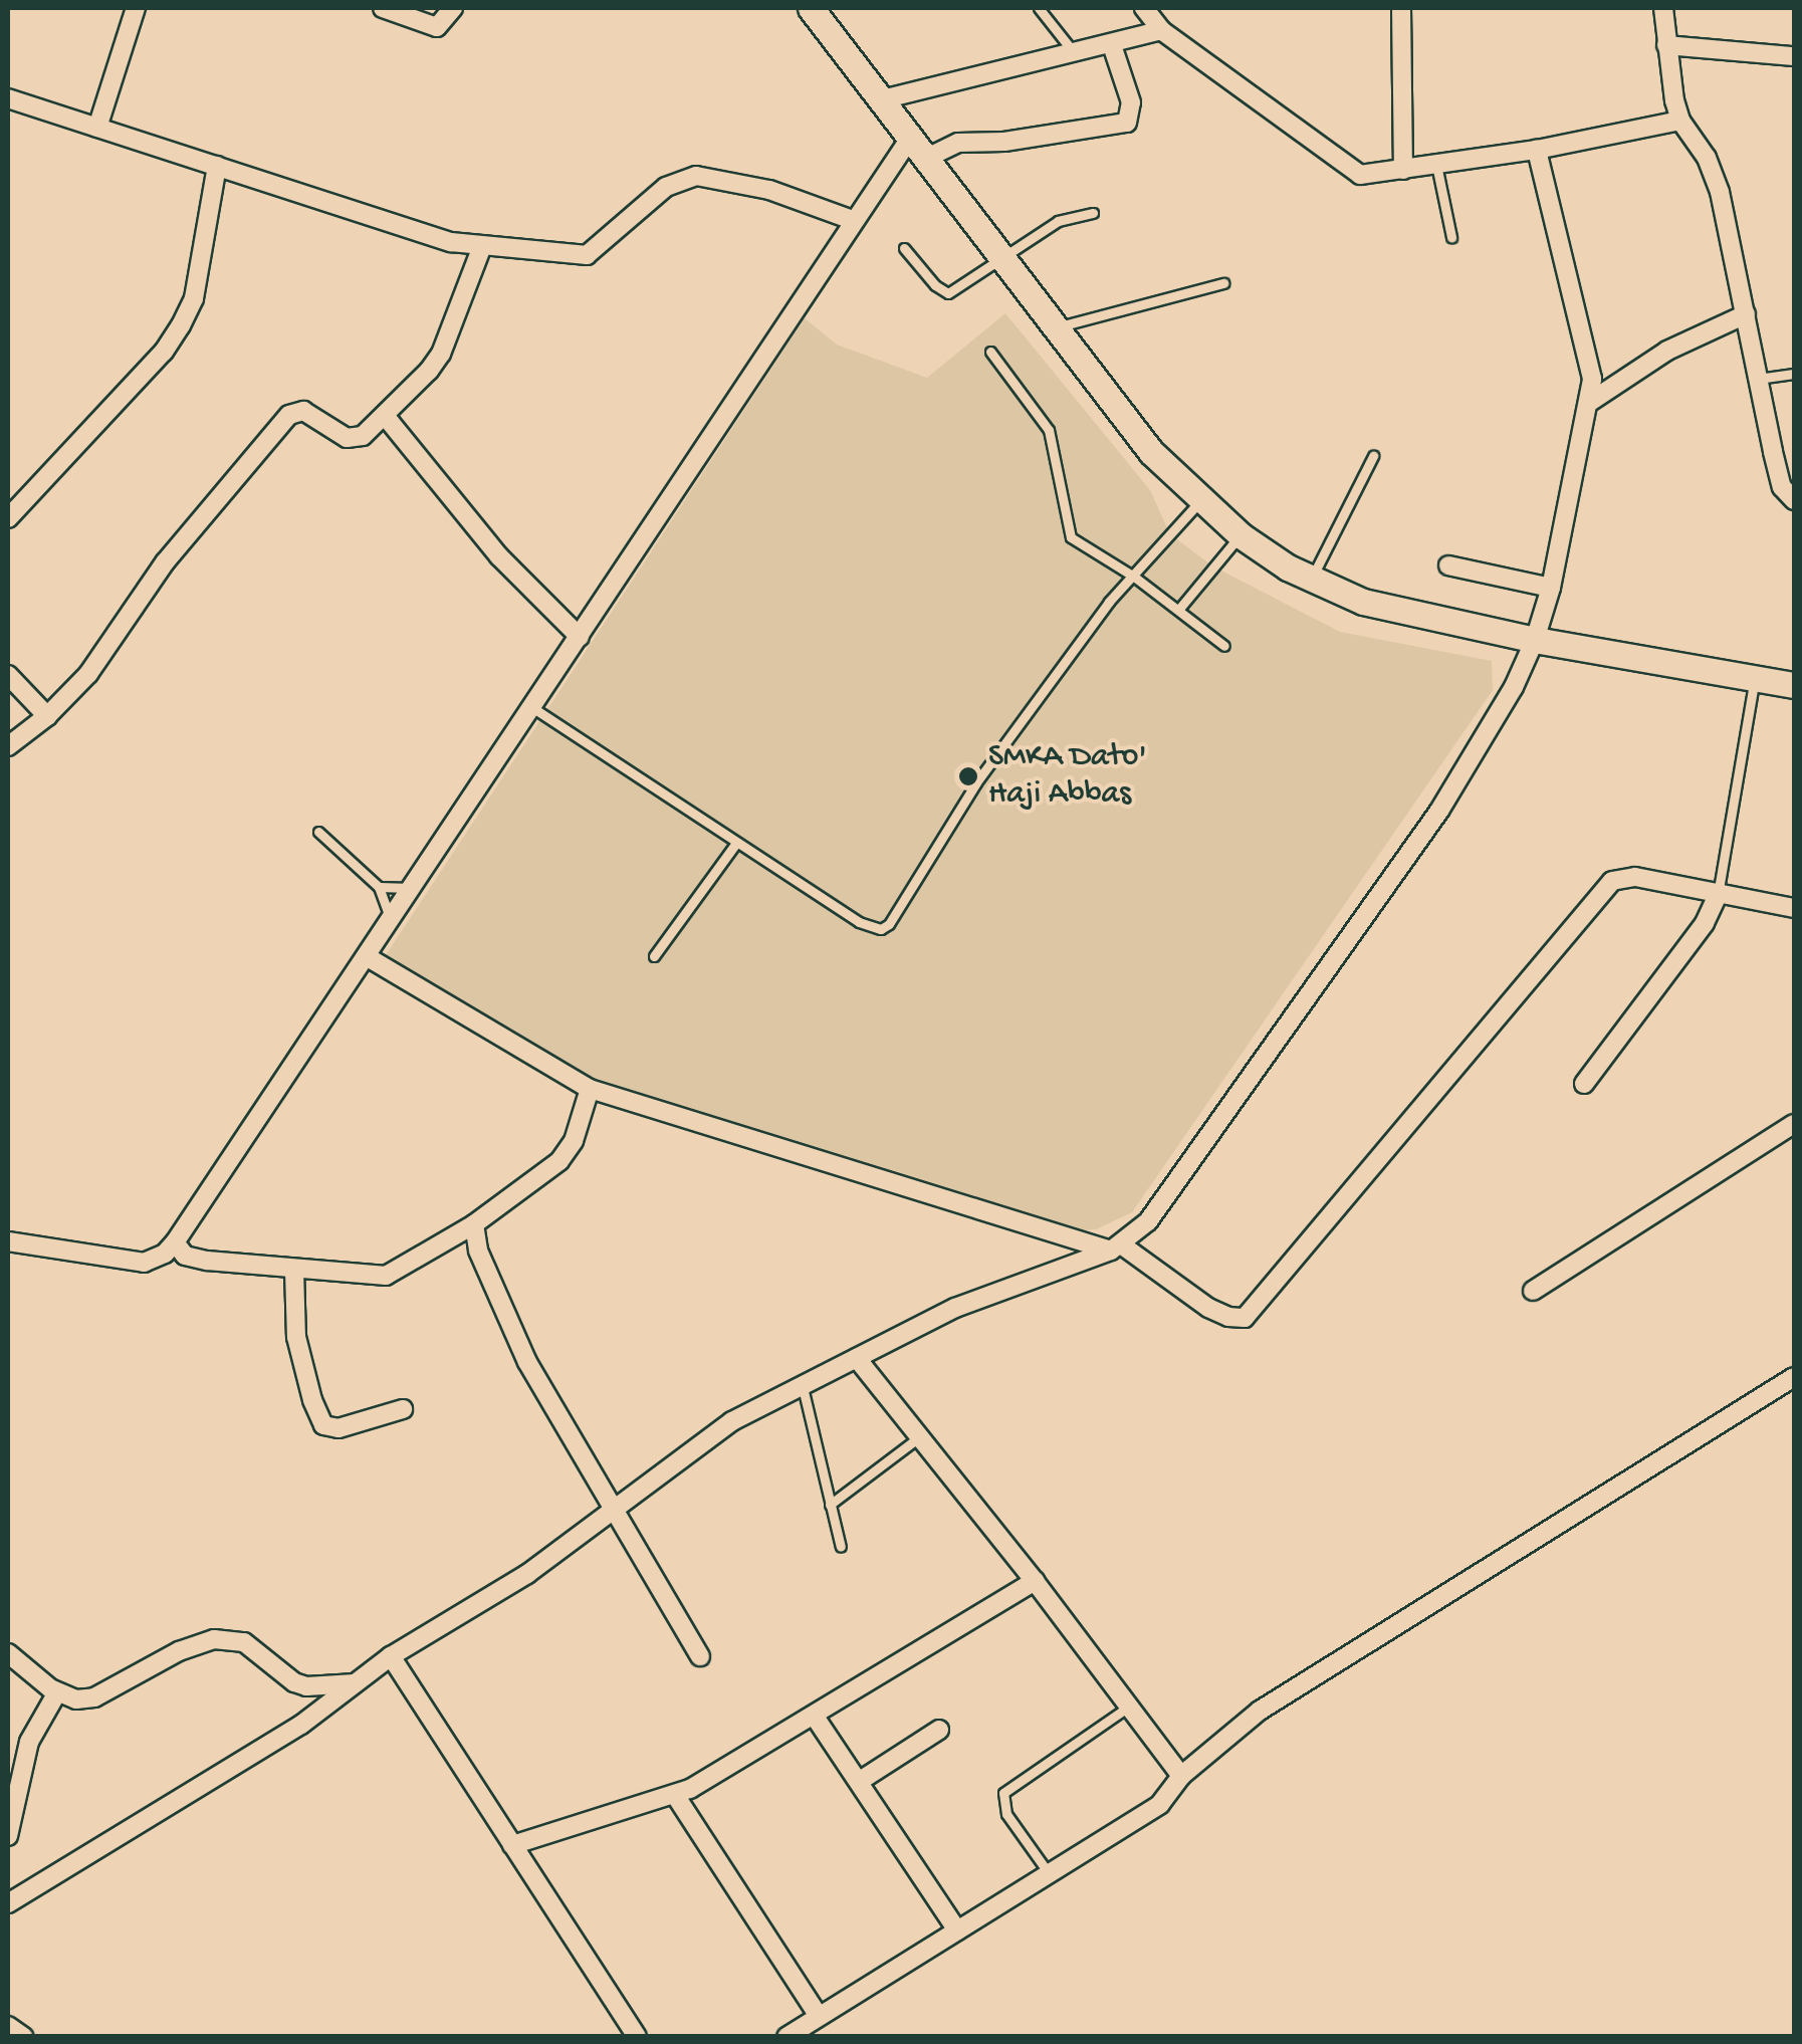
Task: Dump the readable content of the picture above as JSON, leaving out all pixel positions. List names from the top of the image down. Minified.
{"places":["SMKA Dato' Haji Abbas"]}
